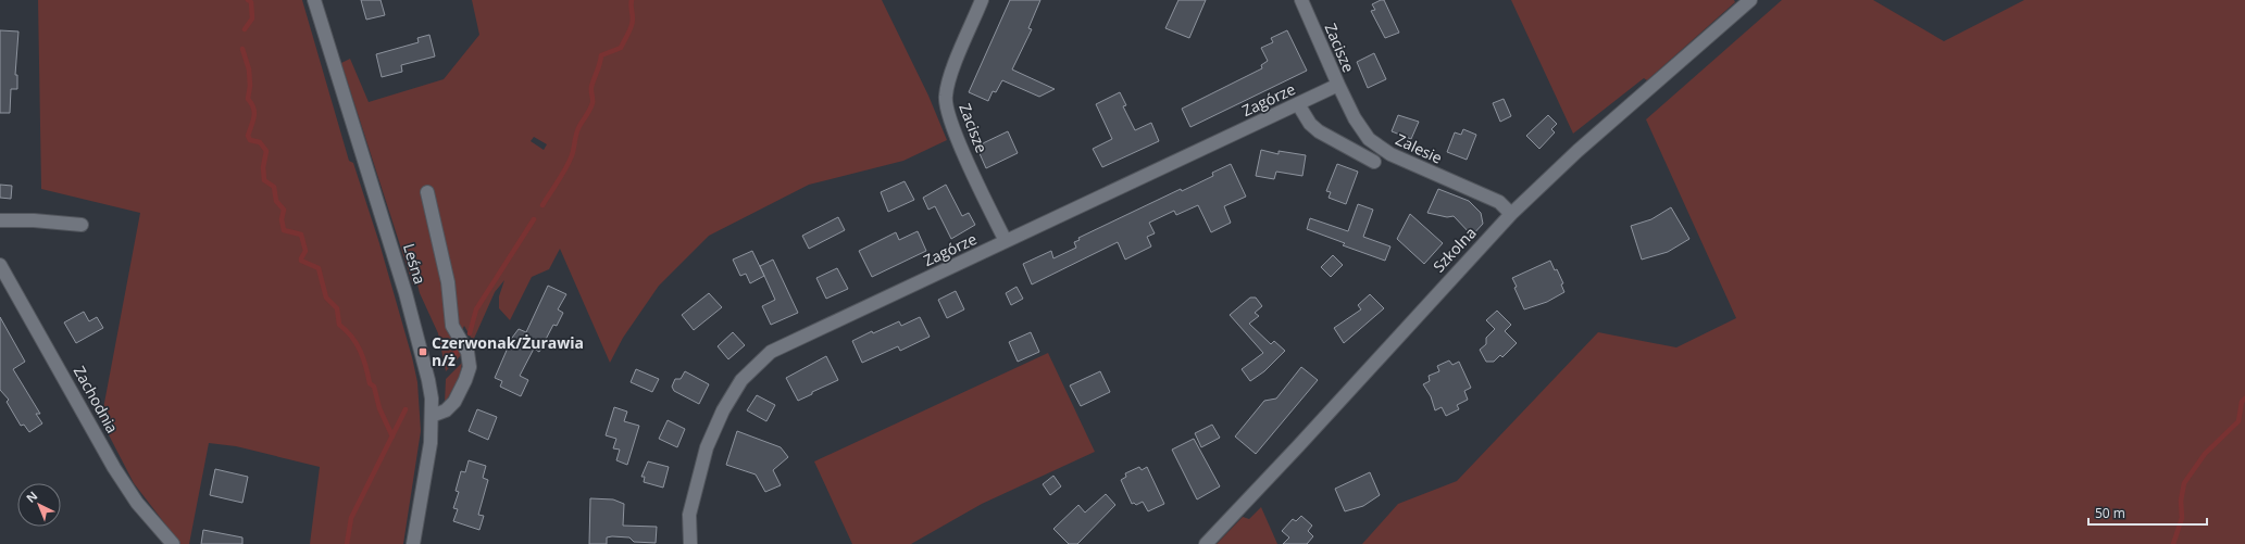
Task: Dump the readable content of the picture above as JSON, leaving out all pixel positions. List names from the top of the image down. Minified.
{"streets":{"street":["Zacisze","Zagórze","Zalesie","Szkolna","Leśna","Zachodnia"]},"crossings":[["Zacisze","Zagórze"],["Zacisze","Zalesie"],["Zagórze","Zalesie"],["Zalesie","Szkolna"]],"places":{"transit":["Czerwonak/Żurawia n/ż"]},"scale_bar":"50 m","north":"top left"}
